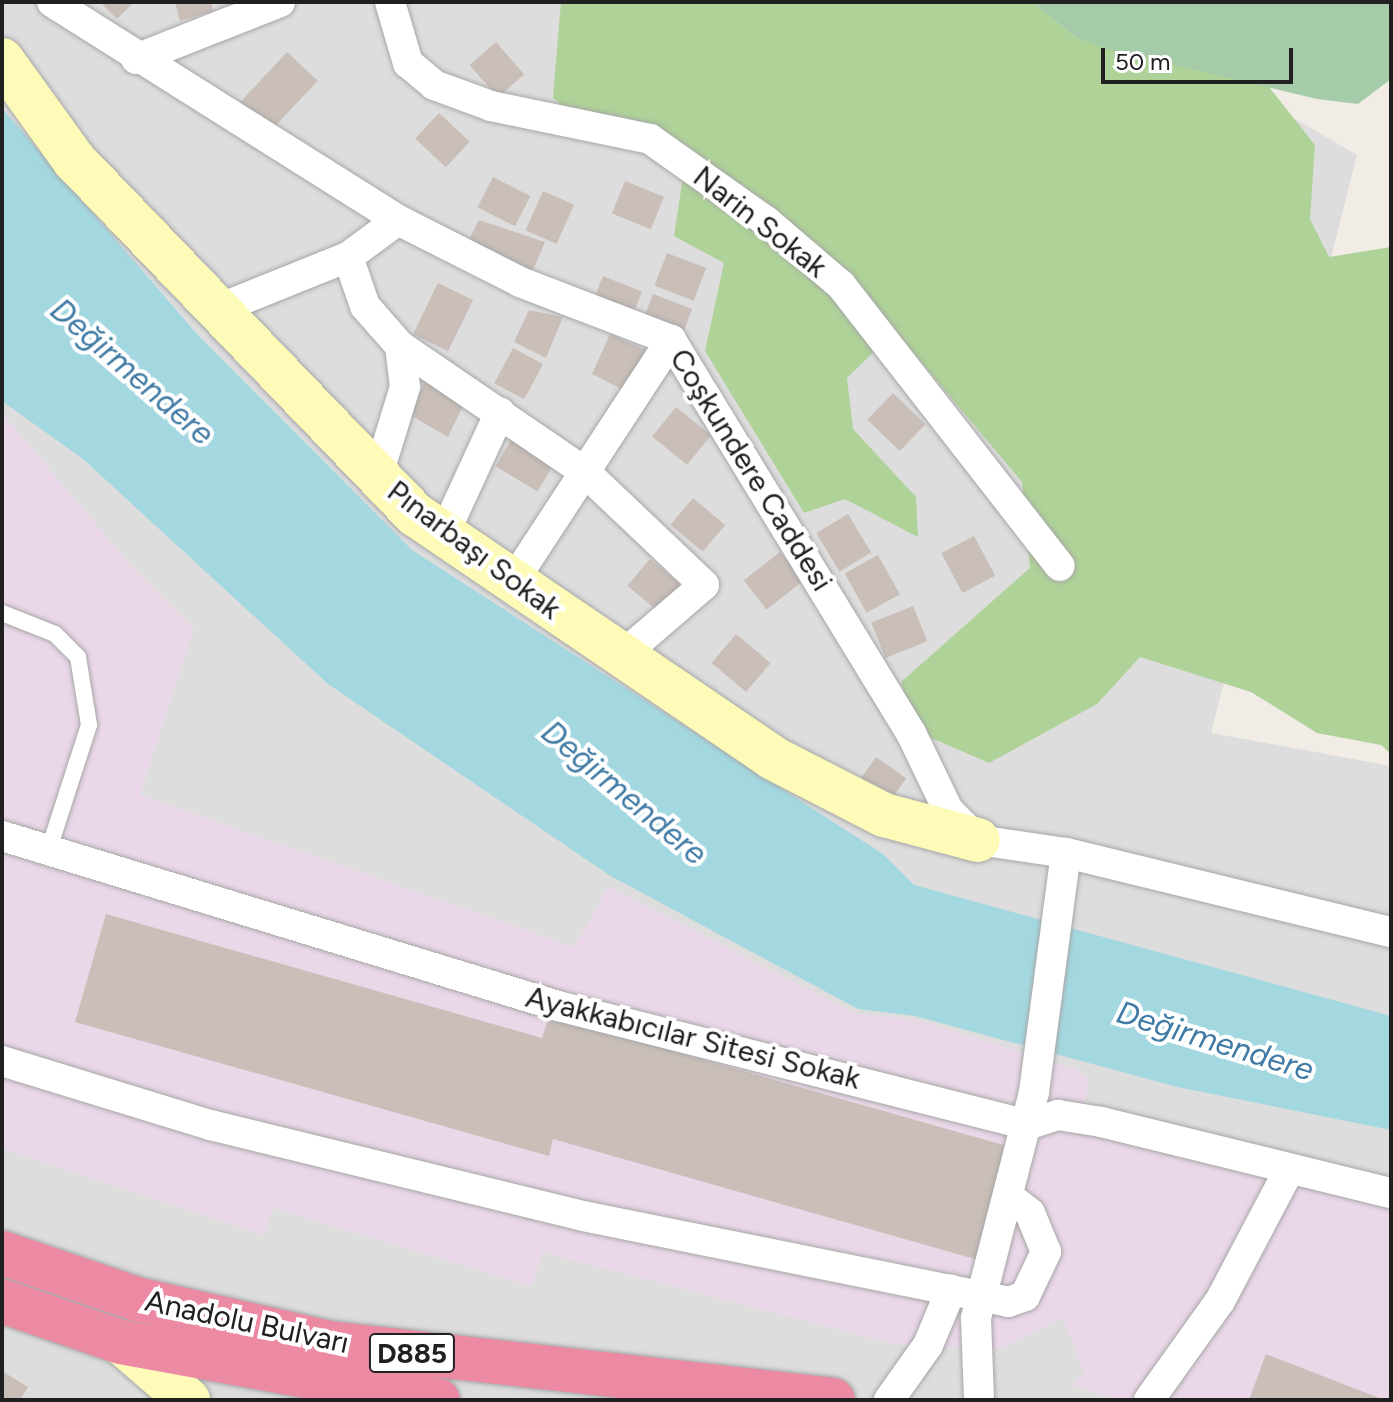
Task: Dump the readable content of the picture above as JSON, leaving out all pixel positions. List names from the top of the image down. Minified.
{"streets":{"highway":["Anadolu Bulvarı","D885"],"street":["Narin Sokak","Coşkundere Caddesi","Pınarbaşı Sokak","Ayakkabıcılar Sitesi Sokak"]},"crossings":[["Coşkundere Caddesi","Pınarbaşı Sokak"]],"water":["Değirmendere"],"scale_bar":"50 m"}
